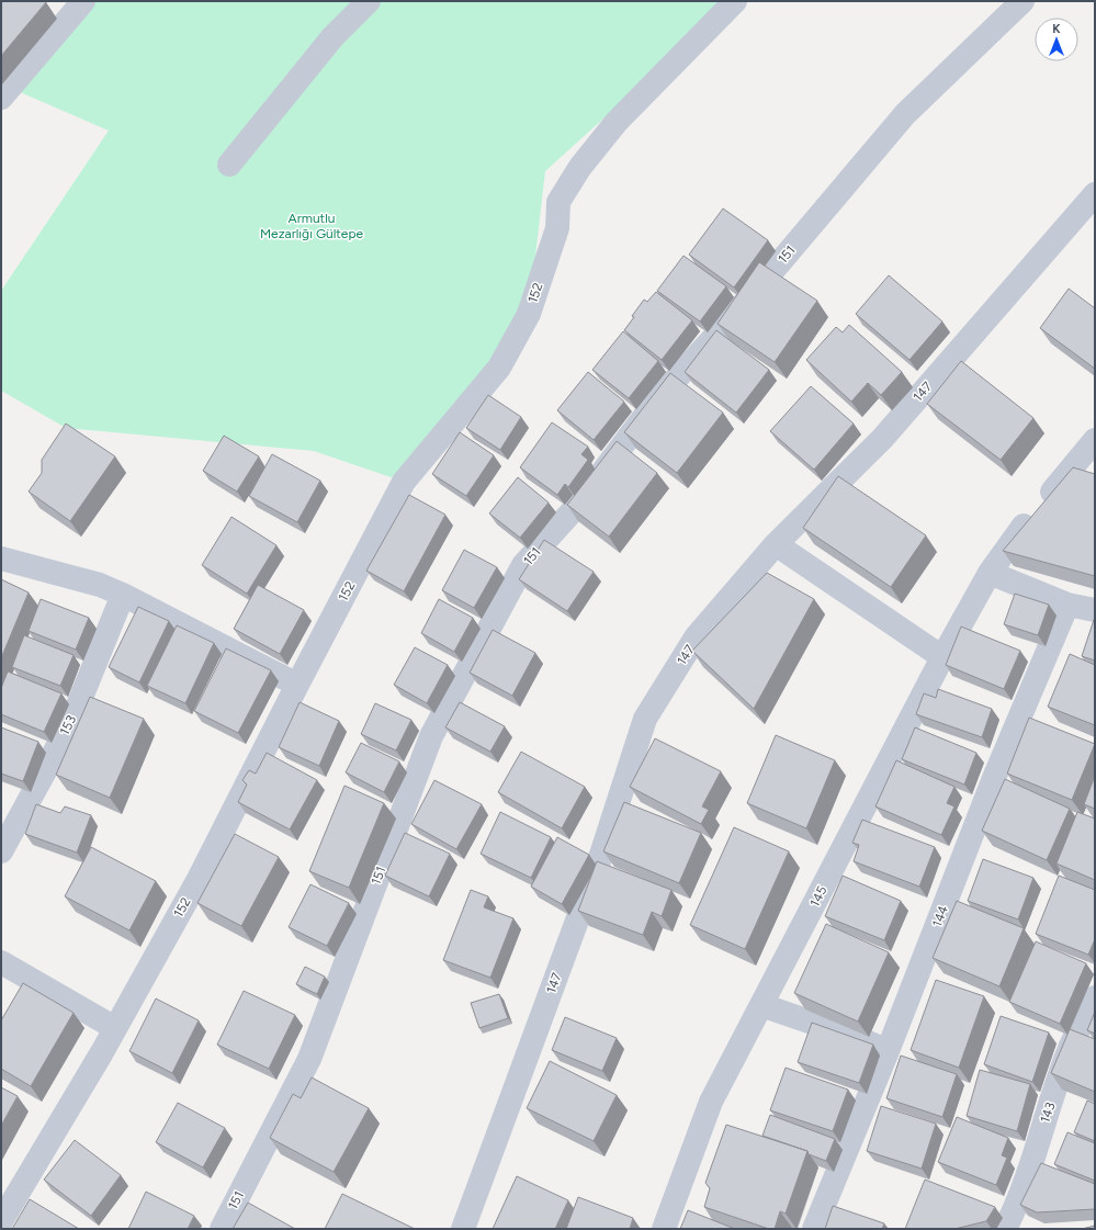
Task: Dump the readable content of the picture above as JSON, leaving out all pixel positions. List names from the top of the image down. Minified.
{"streets":{"street":["151","152","147","153","145","144","143"]},"parks":["Armutlu Mezarlığı Gültepe"],"north":"top"}
